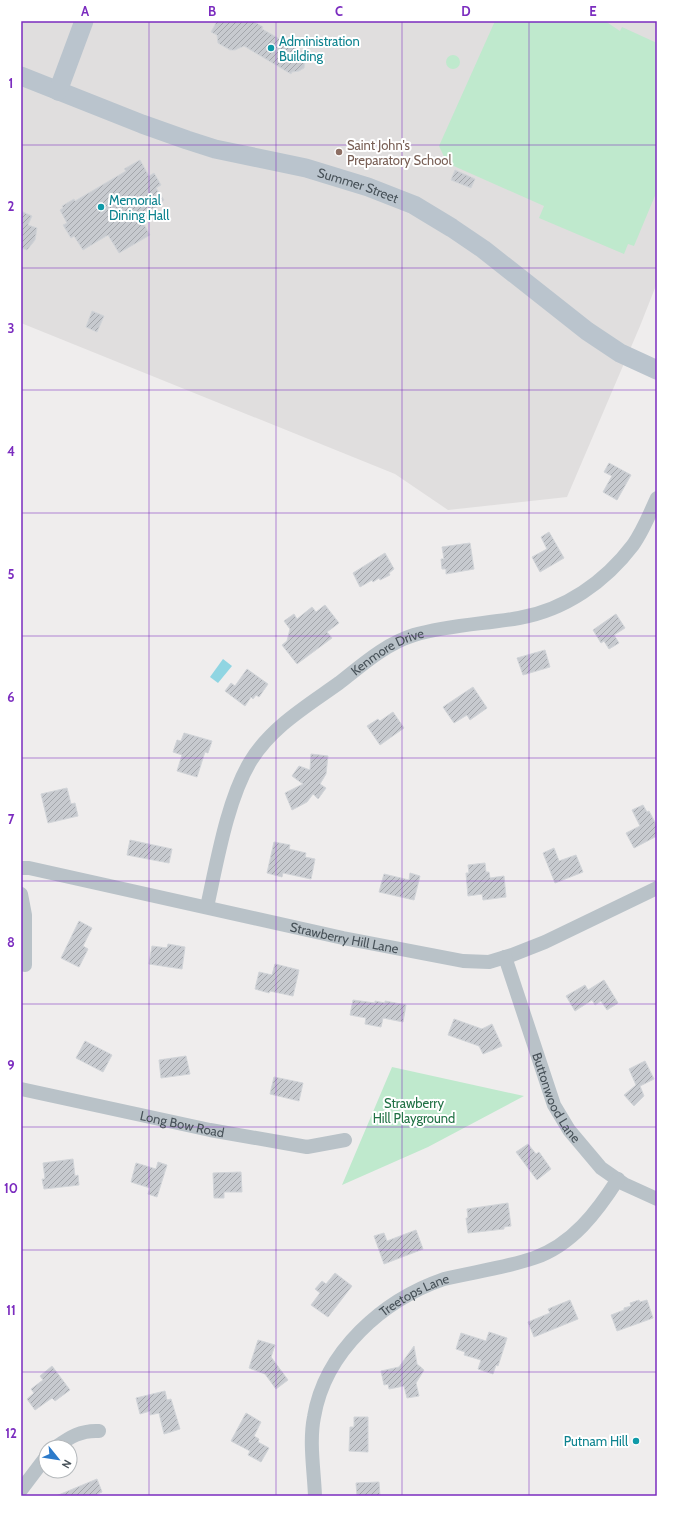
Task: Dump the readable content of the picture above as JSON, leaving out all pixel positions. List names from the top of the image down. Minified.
{"streets":{"street":["Summer Street","Kenmore Drive","Strawberry Hill Lane","Buttonwood Lane","Long Bow Road","Treetops Lane"]},"crossings":[["Kenmore Drive","Strawberry Hill Lane"],["Strawberry Hill Lane","Buttonwood Lane"],["Buttonwood Lane","Treetops Lane"]],"parks":["Strawberry Hill Playground"],"places":["Administration Building","Saint John's Preparatory School","Memorial Dining Hall","Putnam Hill"],"north":"bottom right","grid":{"columns":["A","B","C","D","E"],"rows":["1","2","3","4","5","6","7","8","9","10","11","12"]}}
